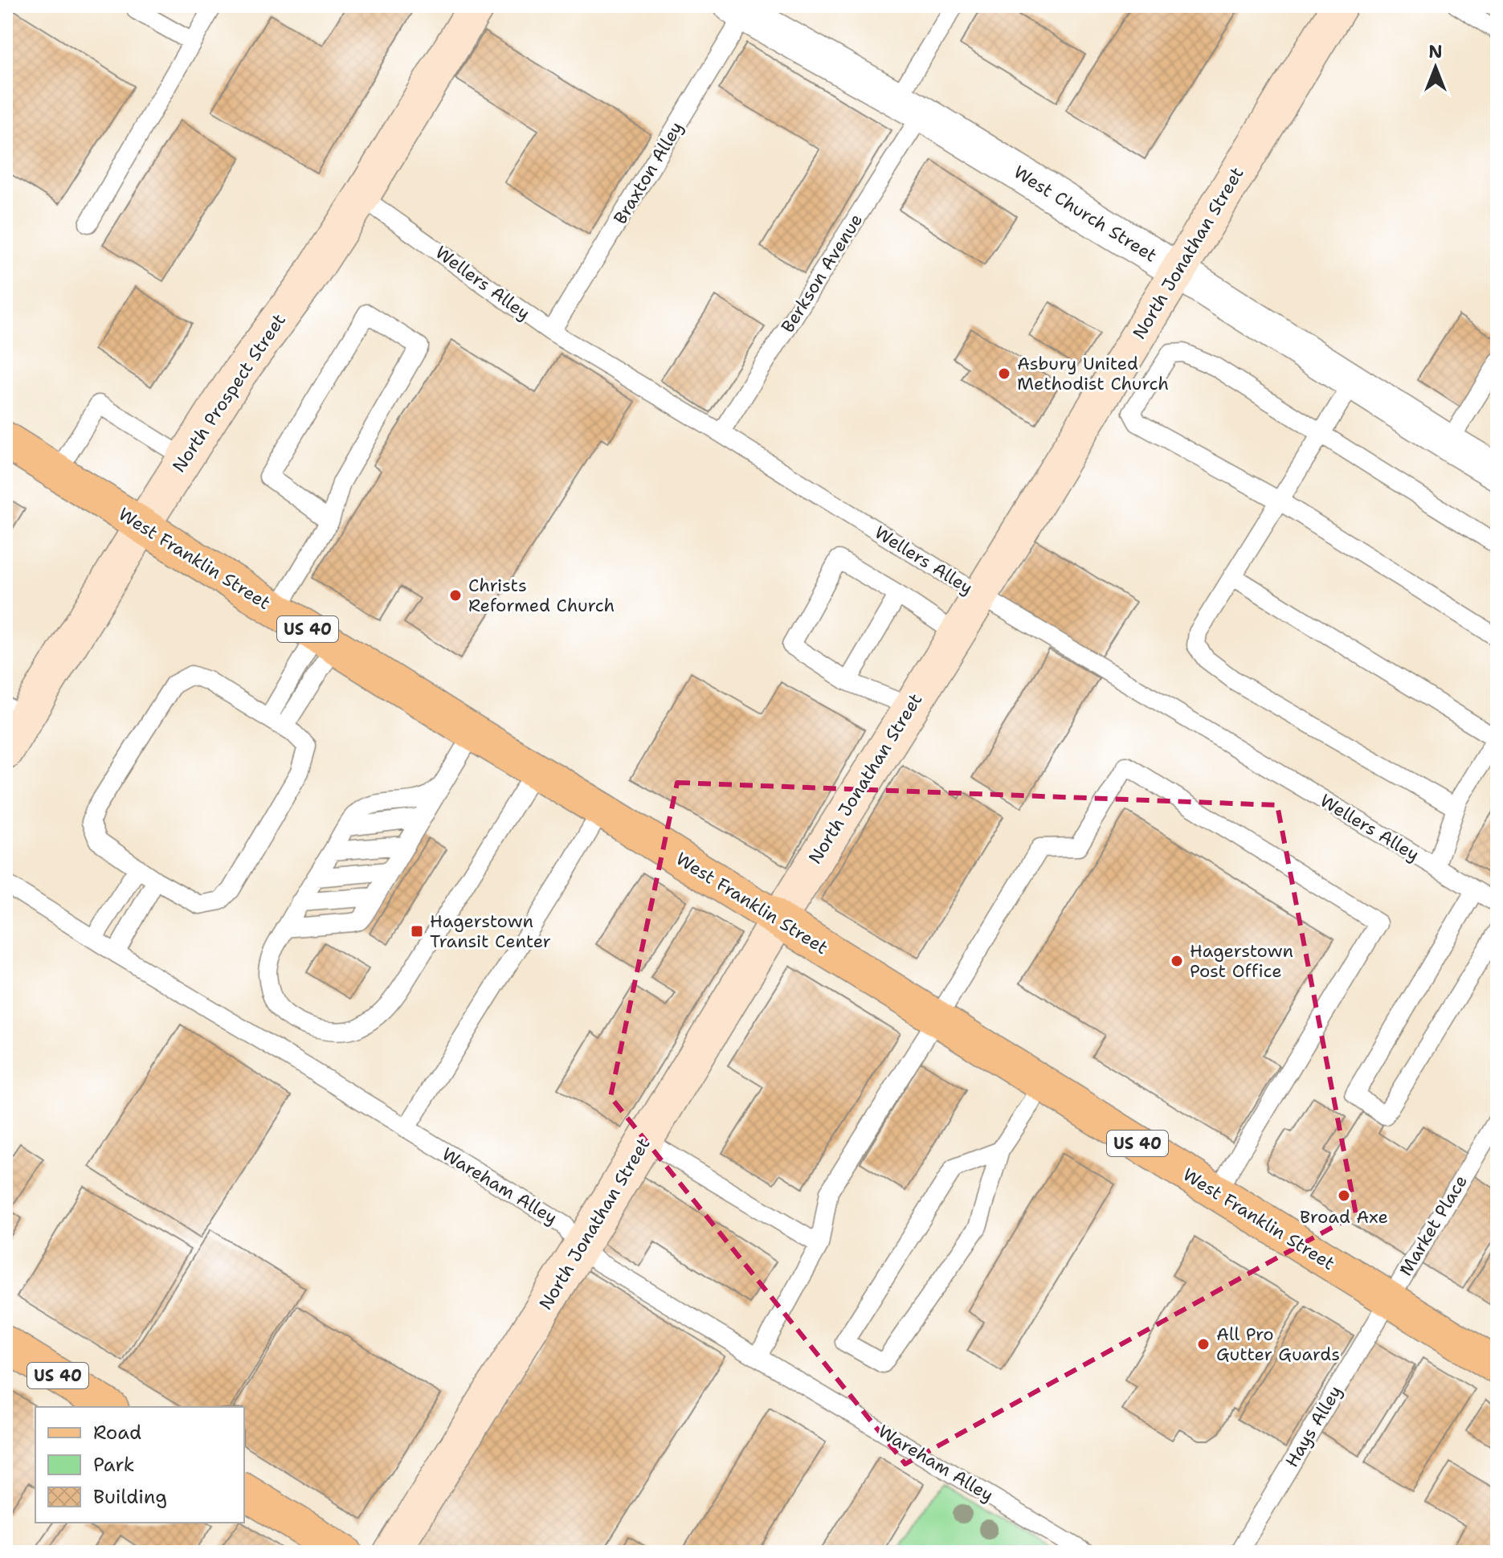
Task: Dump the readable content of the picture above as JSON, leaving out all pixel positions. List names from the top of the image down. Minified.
{"streets":{"main road":["North Jonathan Street","North Prospect Street","West Franklin Street","US 40"],"street":["West Church Street"],"lane":["Braxton Alley","Berkson Avenue","Wellers Alley","Wareham Alley","Market Place","Hays Alley"]},"crossings":[["Braxton Alley","West Church Street"],["Braxton Alley","Wellers Alley"],["West Church Street","North Jonathan Street"],["West Church Street","Berkson Avenue"],["North Jonathan Street","Wellers Alley"],["North Jonathan Street","West Franklin Street"],["North Jonathan Street","Wareham Alley"],["Berkson Avenue","Wellers Alley"],["Wellers Alley","North Prospect Street"],["North Prospect Street","West Franklin Street"],["West Franklin Street","Market Place"],["West Franklin Street","Hays Alley"],["Market Place","Hays Alley"]],"places":{"other":["Asbury United Methodist Church","Christs Reformed Church","Hagerstown Post Office","Broad Axe","All Pro Gutter Guards"],"transit":["Hagerstown Transit Center"]},"legend":["Road","Park","Building"],"north":"top"}
